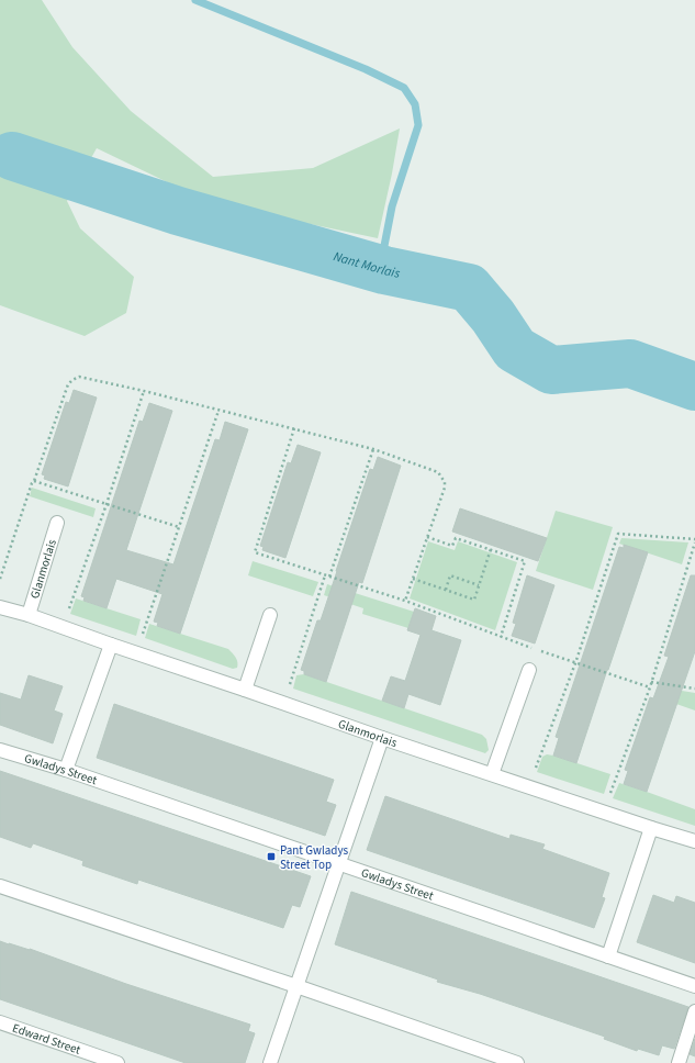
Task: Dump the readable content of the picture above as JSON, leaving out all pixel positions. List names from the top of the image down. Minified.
{"streets":{"street":["Glanmorlais","Gwladys Street","Edward Street"]},"water":["Nant Morlais"],"places":{"transit":["Pant Gwladys Street Top"]}}
